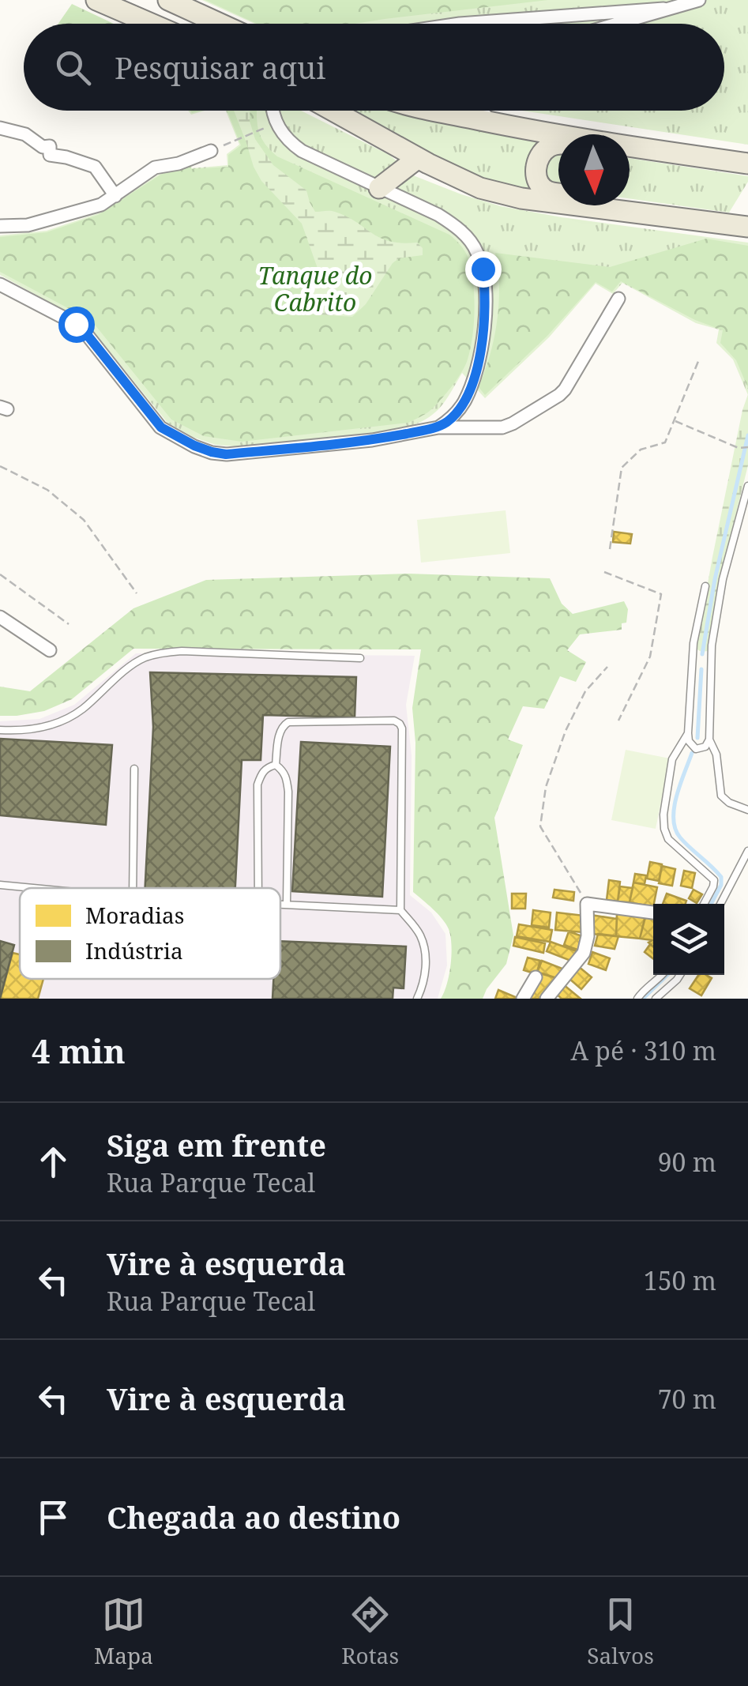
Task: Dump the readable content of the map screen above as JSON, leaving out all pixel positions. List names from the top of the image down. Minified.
{"parks":["Tanque do Cabrito"],"legend":["Moradias","Indústria"],"north":"bottom","page":{"search":"Pesquisar aqui","heading":["4 min","A pé · 310 m"],"list":[["Siga em frente","Rua Parque Tecal","90 m"],["Vire à esquerda","Rua Parque Tecal","150 m"],["Vire à esquerda","70 m"],"Chegada ao destino"],"nav":["Mapa","Rotas","Salvos"]}}
